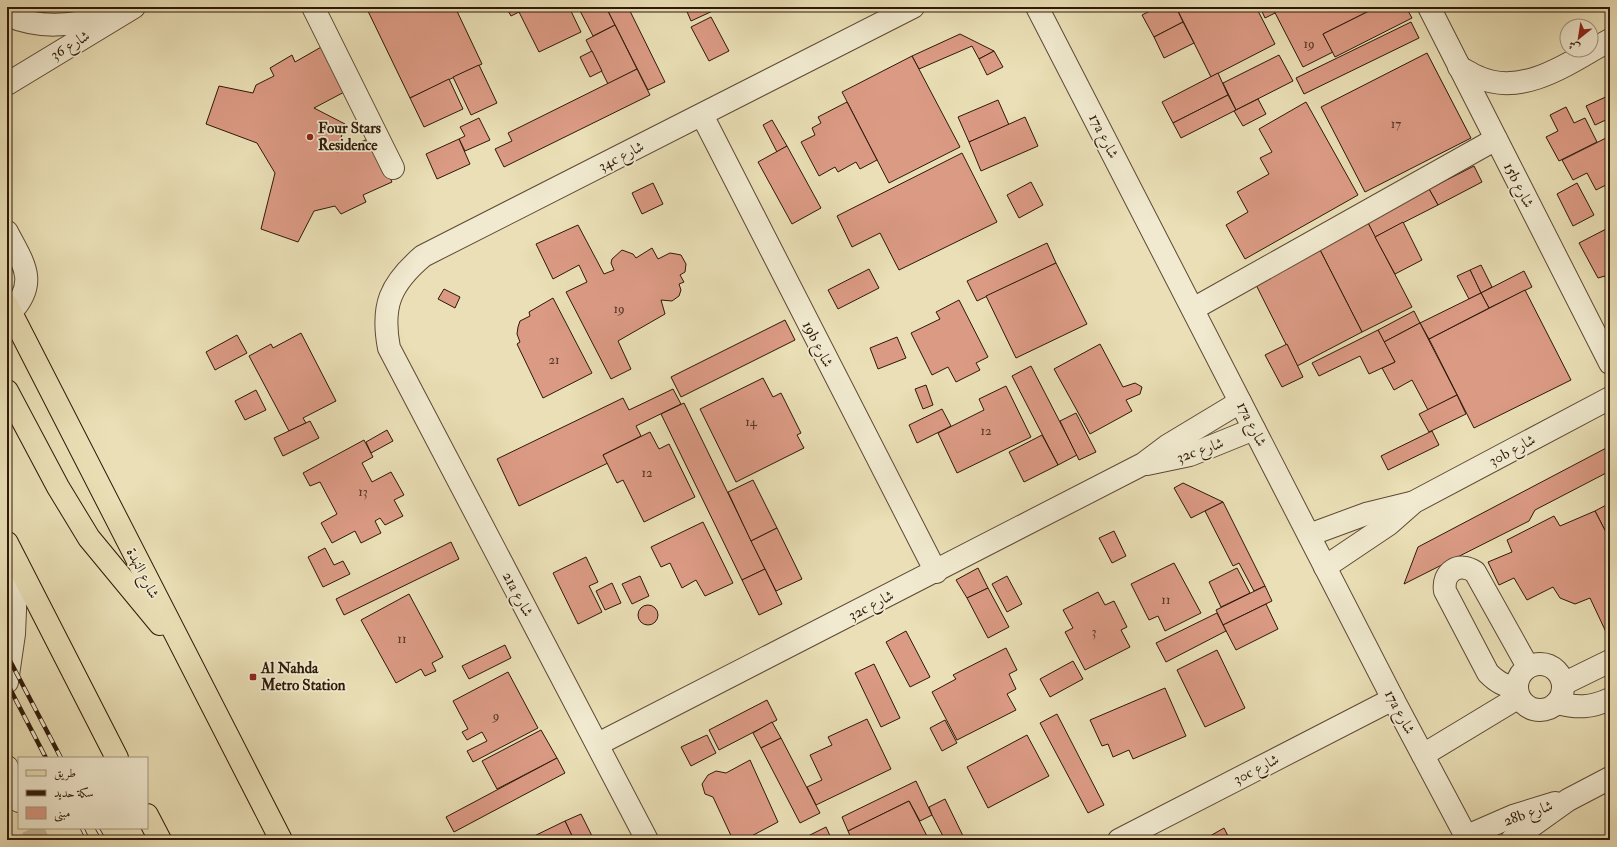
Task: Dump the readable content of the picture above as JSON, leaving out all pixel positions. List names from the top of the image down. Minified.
{"streets":{"main road":["شارع النهدة"],"street":["شارع 36","17a شارع","34c شارع","15b شارع","19b شارع","32c شارع","30b شارع","21a شارع","30c شارع","28b شارع"]},"crossings":[["17a شارع","32c شارع"],["17a شارع","30b شارع"],["17a شارع","30c شارع"],["17a شارع","28b شارع"],["34c شارع","19b شارع"],["34c شارع","21a شارع"],["19b شارع","32c شارع"],["32c شارع","21a شارع"]],"places":{"other":["Four Stars Residence"],"transit":["Al Nahda Metro Station"]},"house_numbers":["19","17","19","21","14","12","12","13","11","3","11","9"],"legend":["طريق","سكة حديد","مبنى"],"north":"bottom left"}
